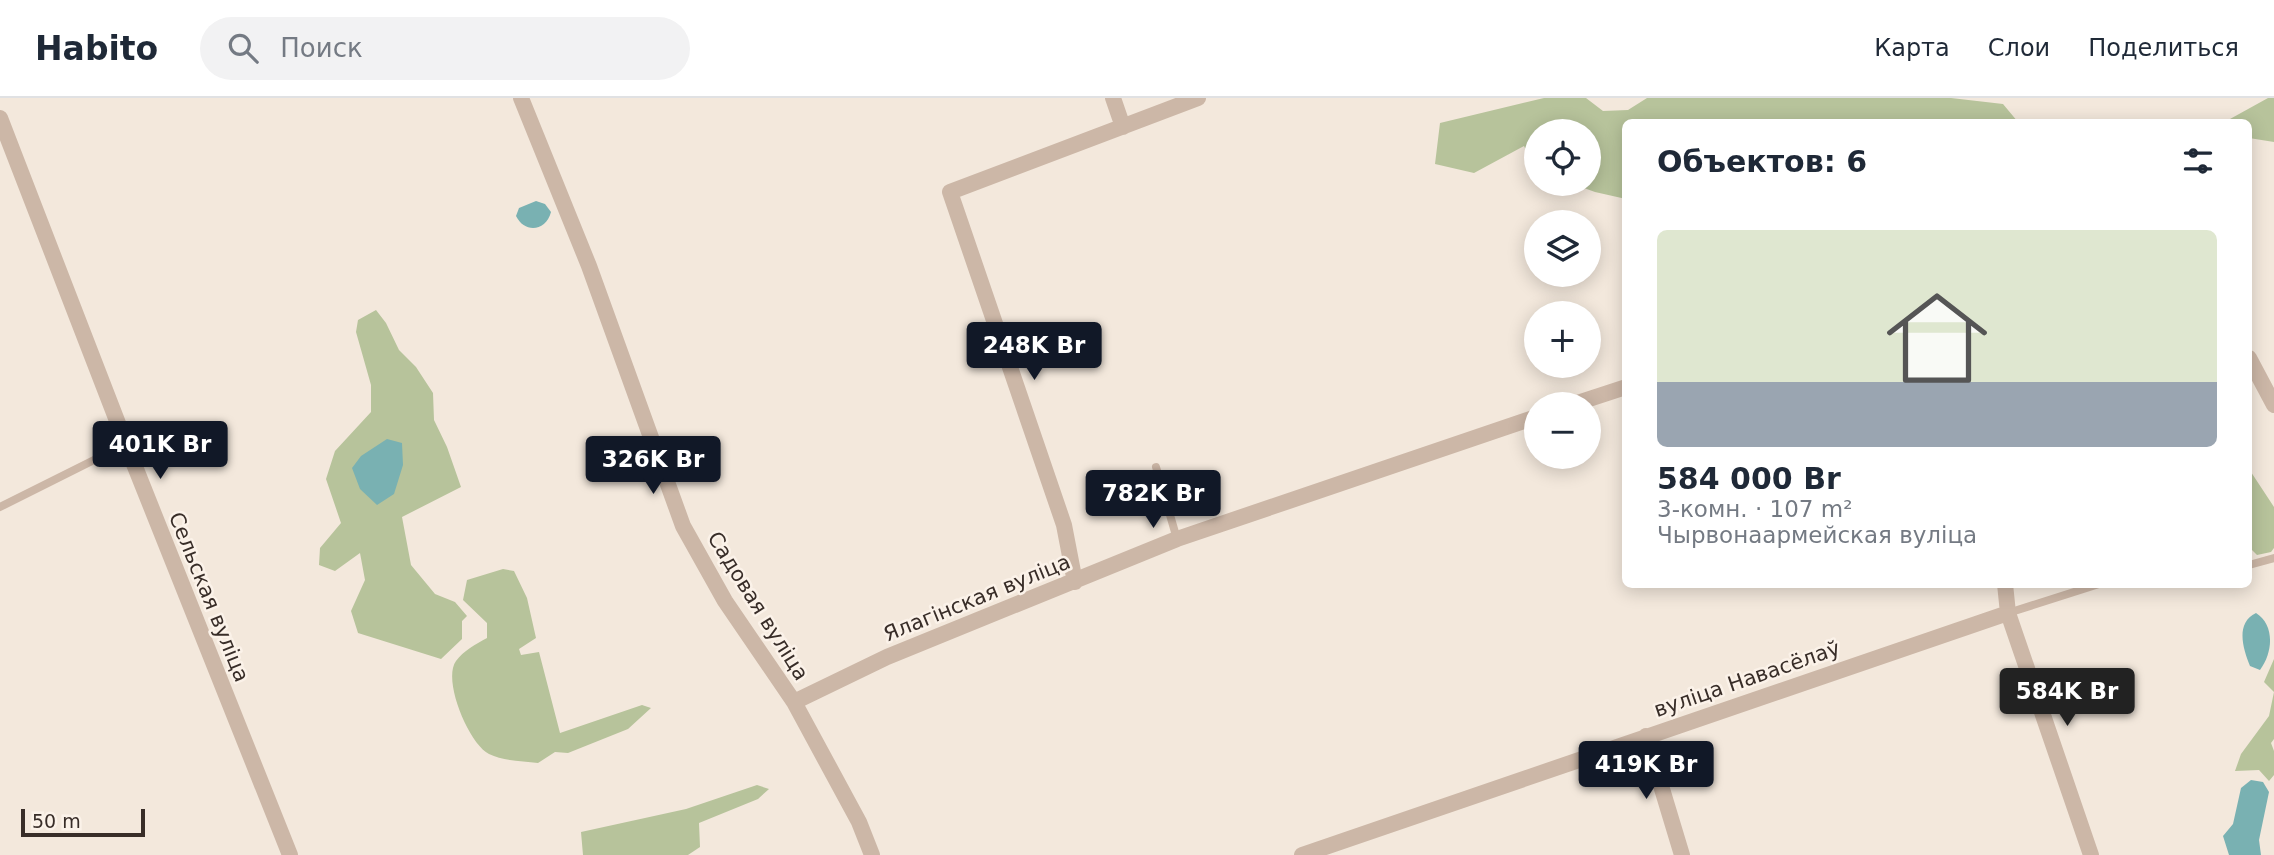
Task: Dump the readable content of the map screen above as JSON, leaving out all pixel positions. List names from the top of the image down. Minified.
{"streets":{"street":["Сельская вуліца","Ялагінская вуліца","Садовая вуліца","вуліца Навасёлаў"]},"crossings":[["Ялагінская вуліца","Садовая вуліца"]],"scale_bar":"50 m","page":{"header":"Habito","search":"Поиск","nav":["Карта","Слои","Поделиться"],"map_buttons":["+","−"],"heading":"Объектов: 6","list":[{"name":"584 000 Br","note":"3-комн. · 107 m² · Чырвонаармейская вуліца"}],"price":["248K Br","401K Br","326K Br","782K Br","584K Br","419K Br"],"scale":"50 m"}}
